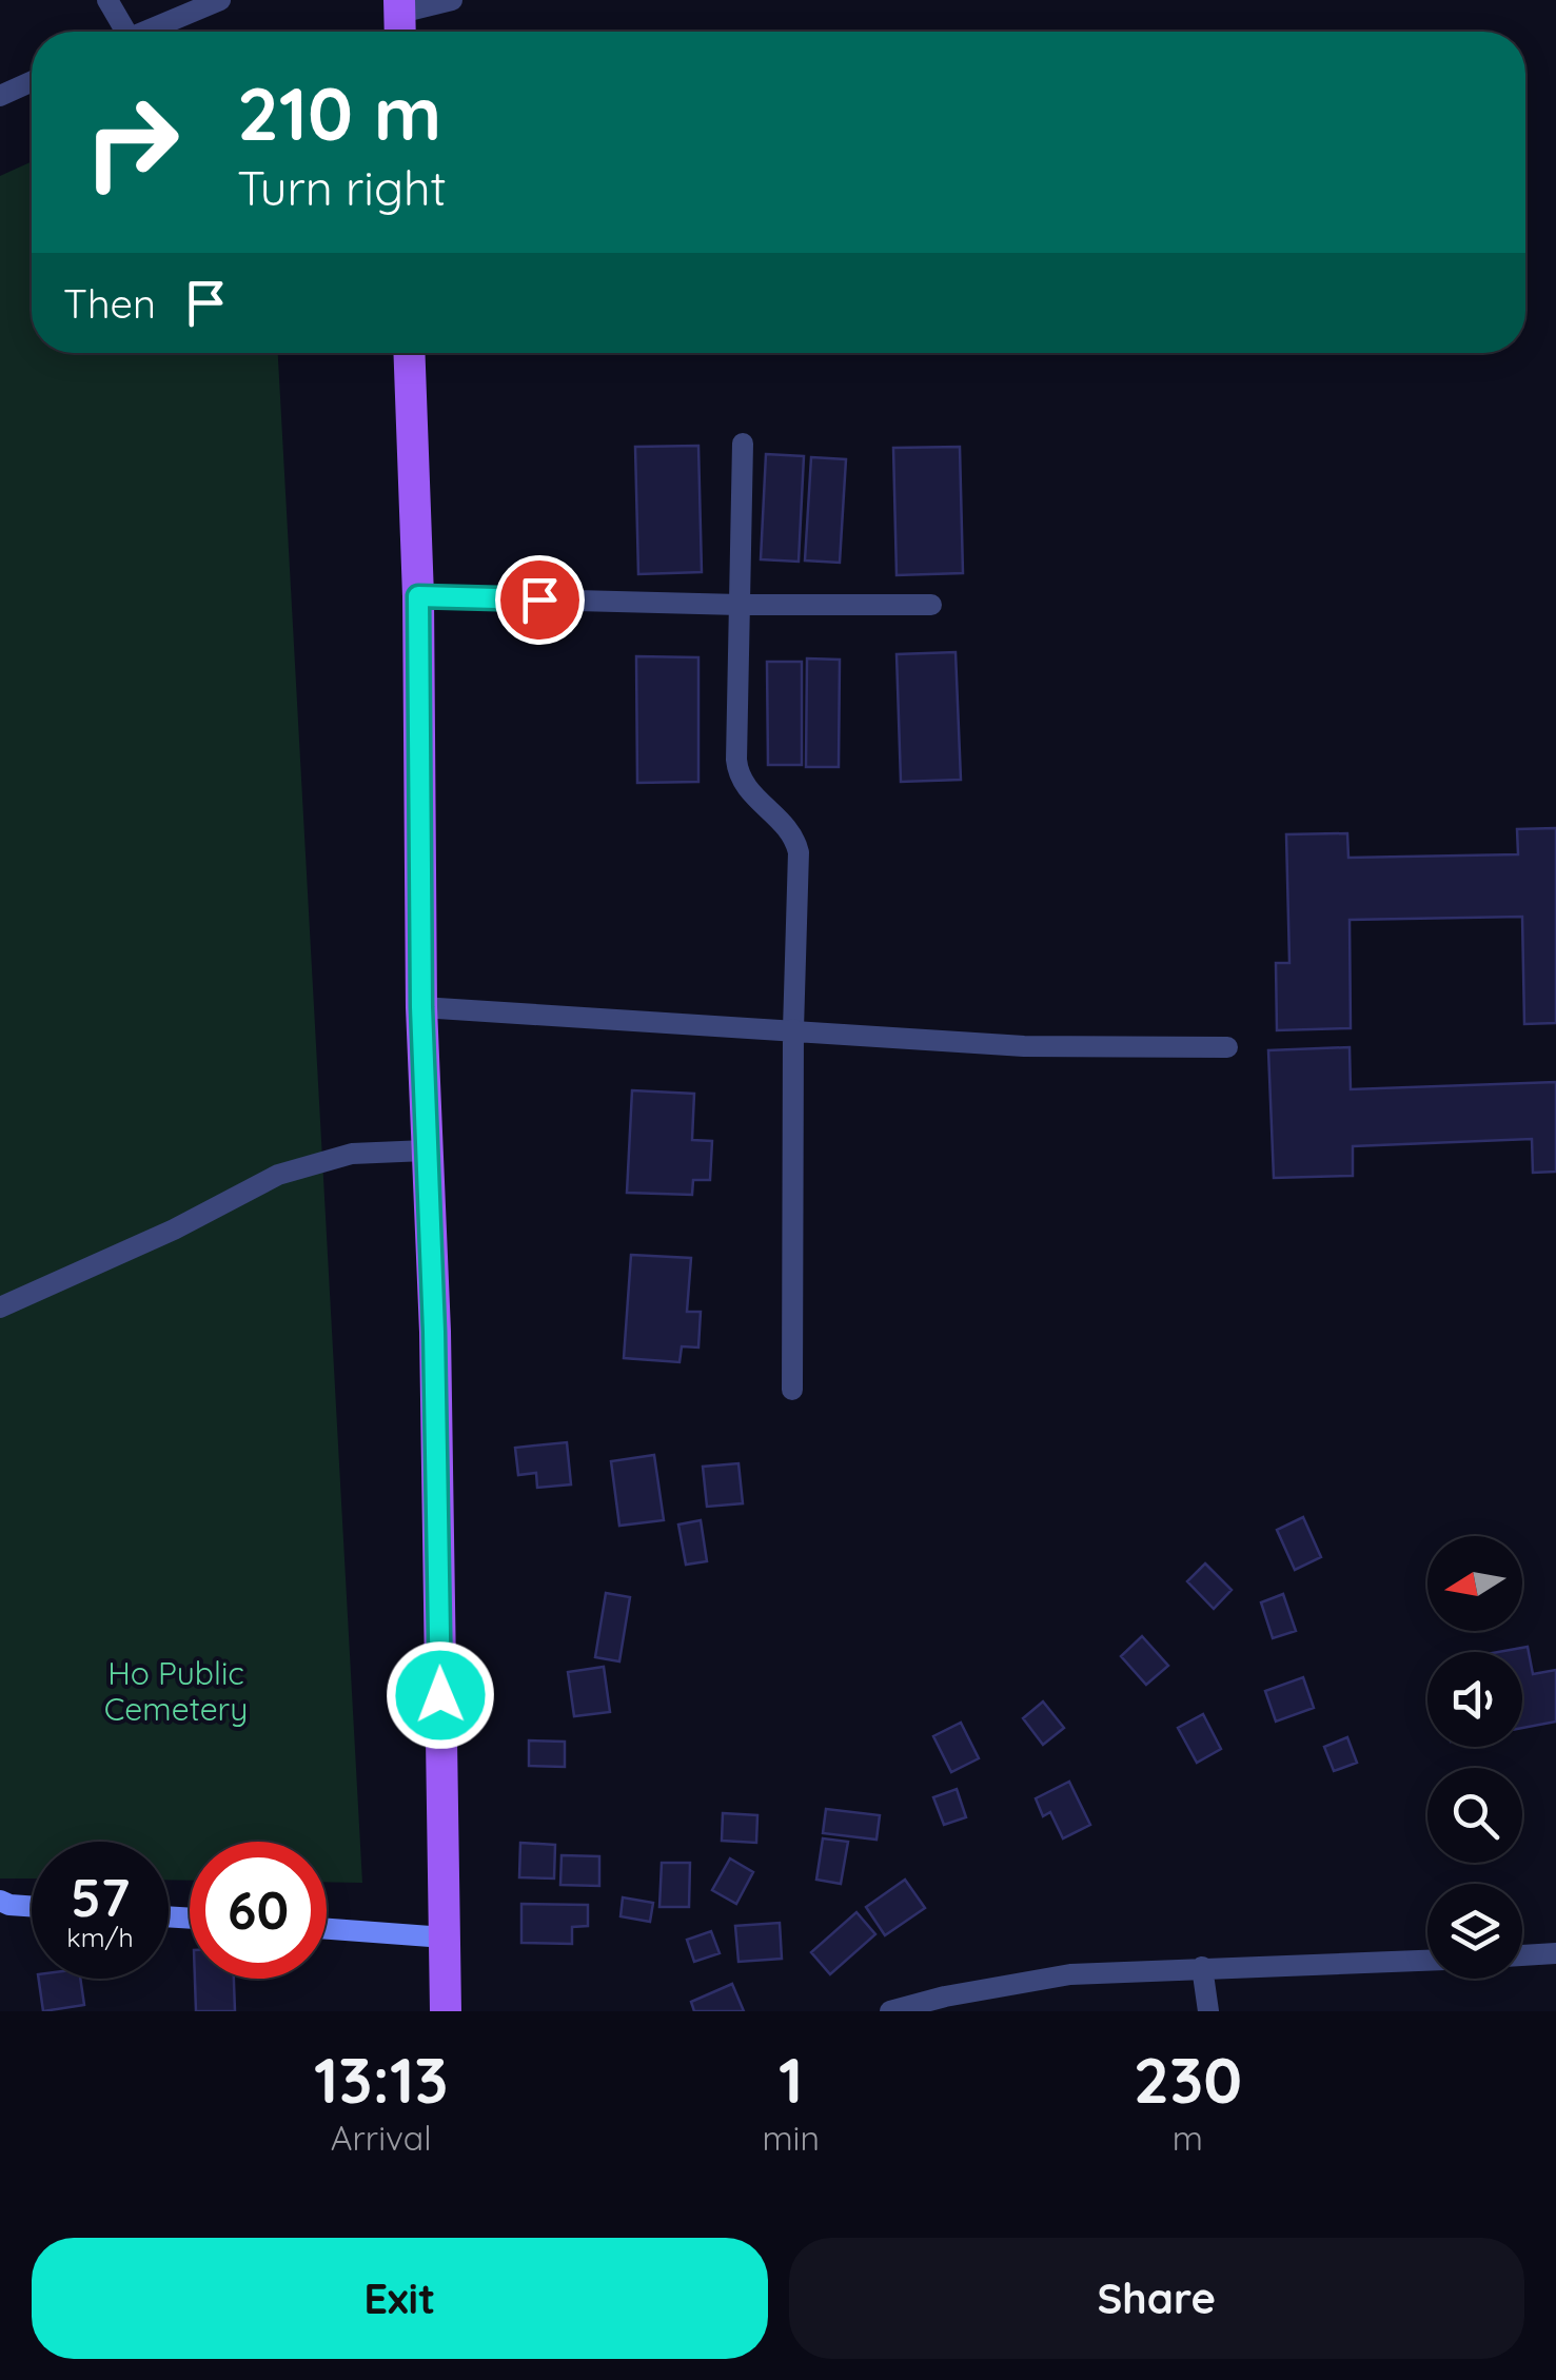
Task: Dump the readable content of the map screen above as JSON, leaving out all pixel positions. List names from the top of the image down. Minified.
{"parks":["Ho Public Cemetery"],"north":"left","page":{"turn":["210 m","Turn right"],"then":"Then","speed":"57 km/h","limit":"60","eta":["13:13","Arrival","1","min","230","m"],"buttons":["Exit","Share"]}}
